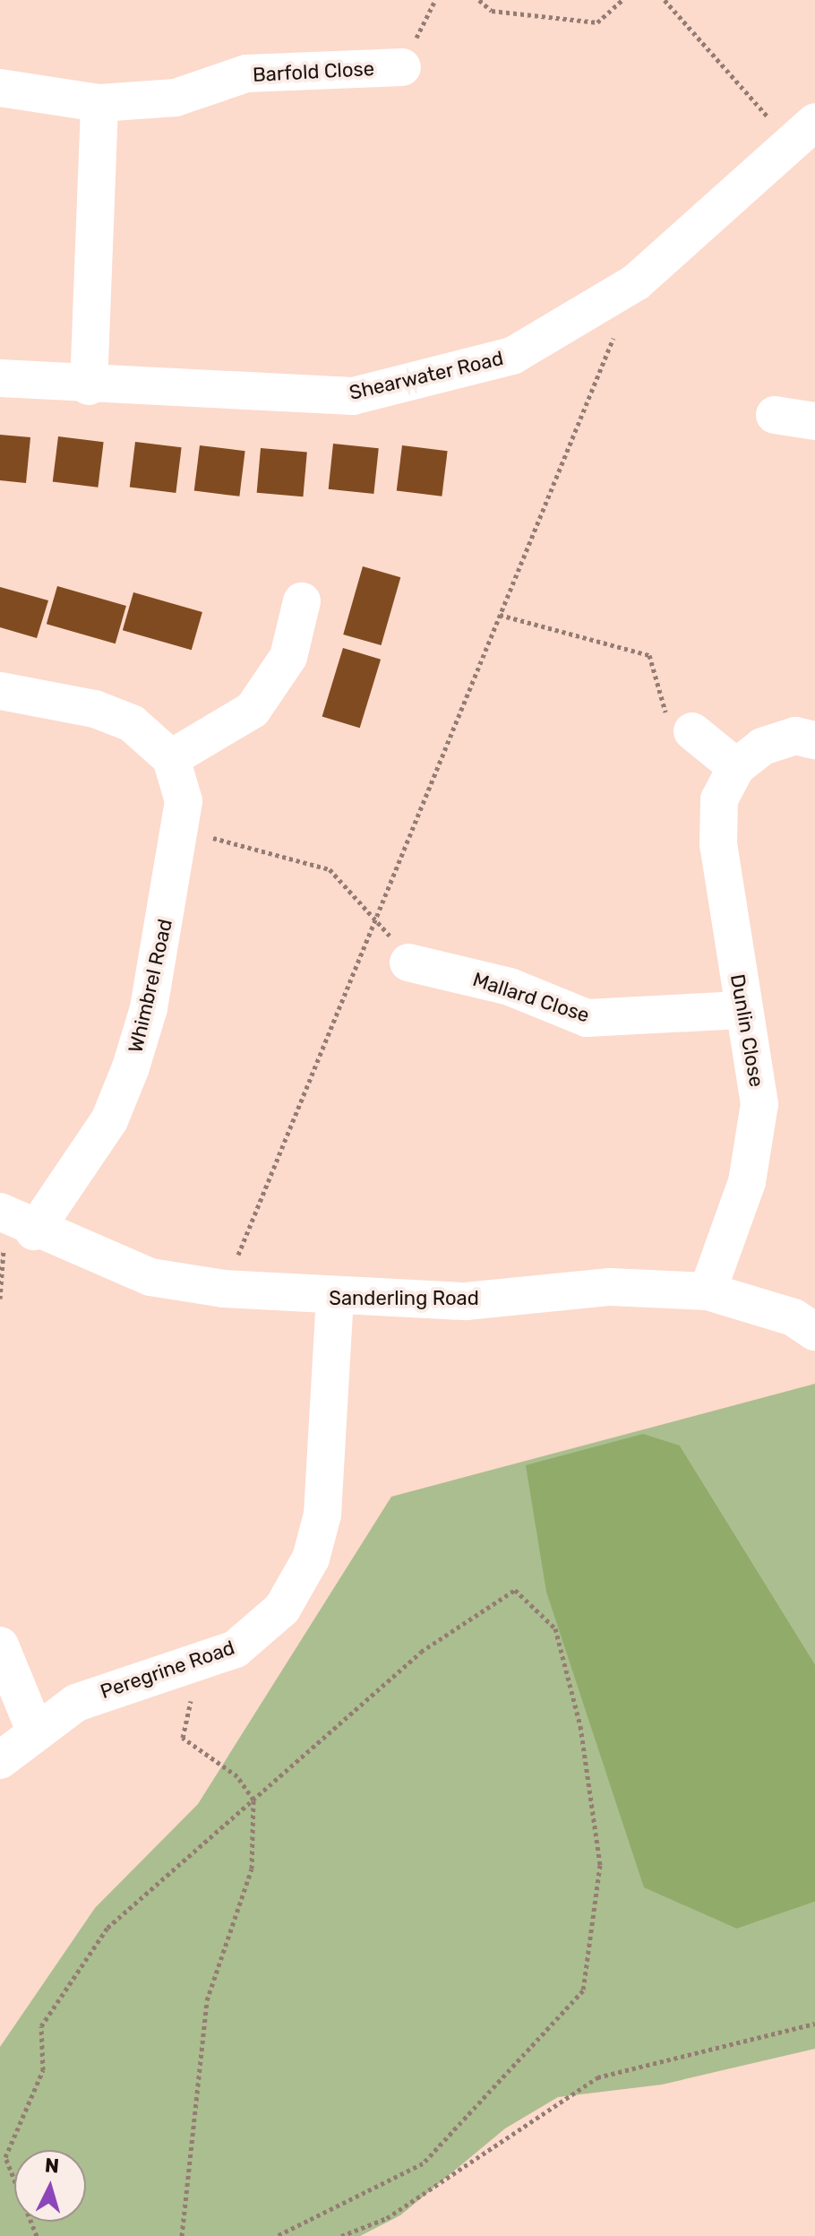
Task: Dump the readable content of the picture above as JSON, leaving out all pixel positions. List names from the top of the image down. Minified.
{"streets":{"street":["Barfold Close","Shearwater Road","Whimbrel Road","Mallard Close","Dunlin Close","Sanderling Road","Peregrine Road"]},"crossings":[["Whimbrel Road","Sanderling Road"],["Mallard Close","Dunlin Close"],["Dunlin Close","Sanderling Road"],["Sanderling Road","Peregrine Road"]],"north":"top"}
